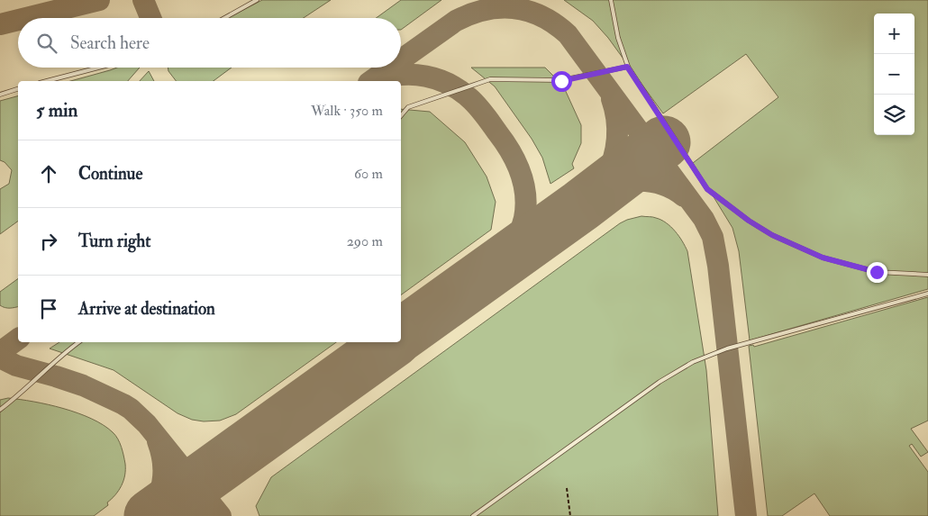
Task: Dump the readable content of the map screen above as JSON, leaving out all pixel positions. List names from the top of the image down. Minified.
{"page":{"map_buttons":["+","−"],"search":"Search here","heading":["5 min","Walk · 350 m"],"list":[["Continue","60 m"],["Turn right","290 m"],"Arrive at destination"]}}
